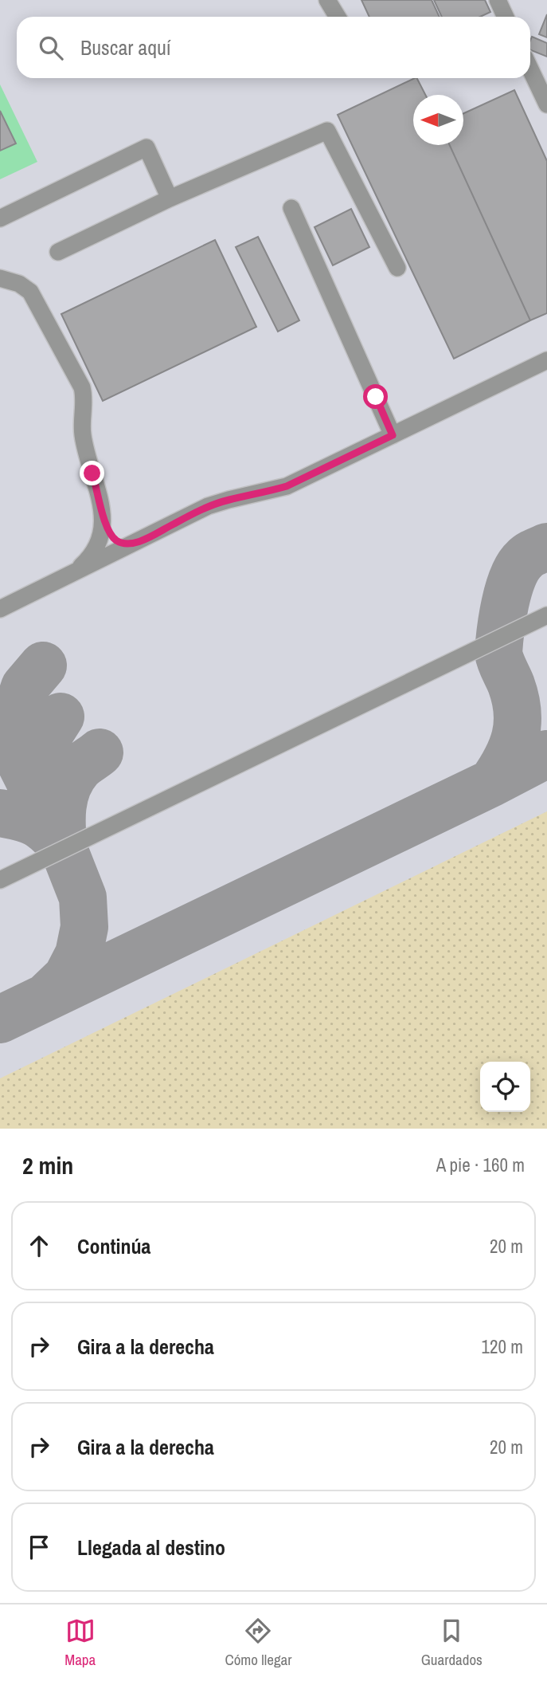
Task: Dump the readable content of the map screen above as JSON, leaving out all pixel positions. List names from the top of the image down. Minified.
{"north":"left","page":{"search":"Buscar aquí","heading":["2 min","A pie · 160 m"],"list":[["Continúa","20 m"],["Gira a la derecha","120 m"],["Gira a la derecha","20 m"],"Llegada al destino"],"nav":["Mapa","Cómo llegar","Guardados"]}}
